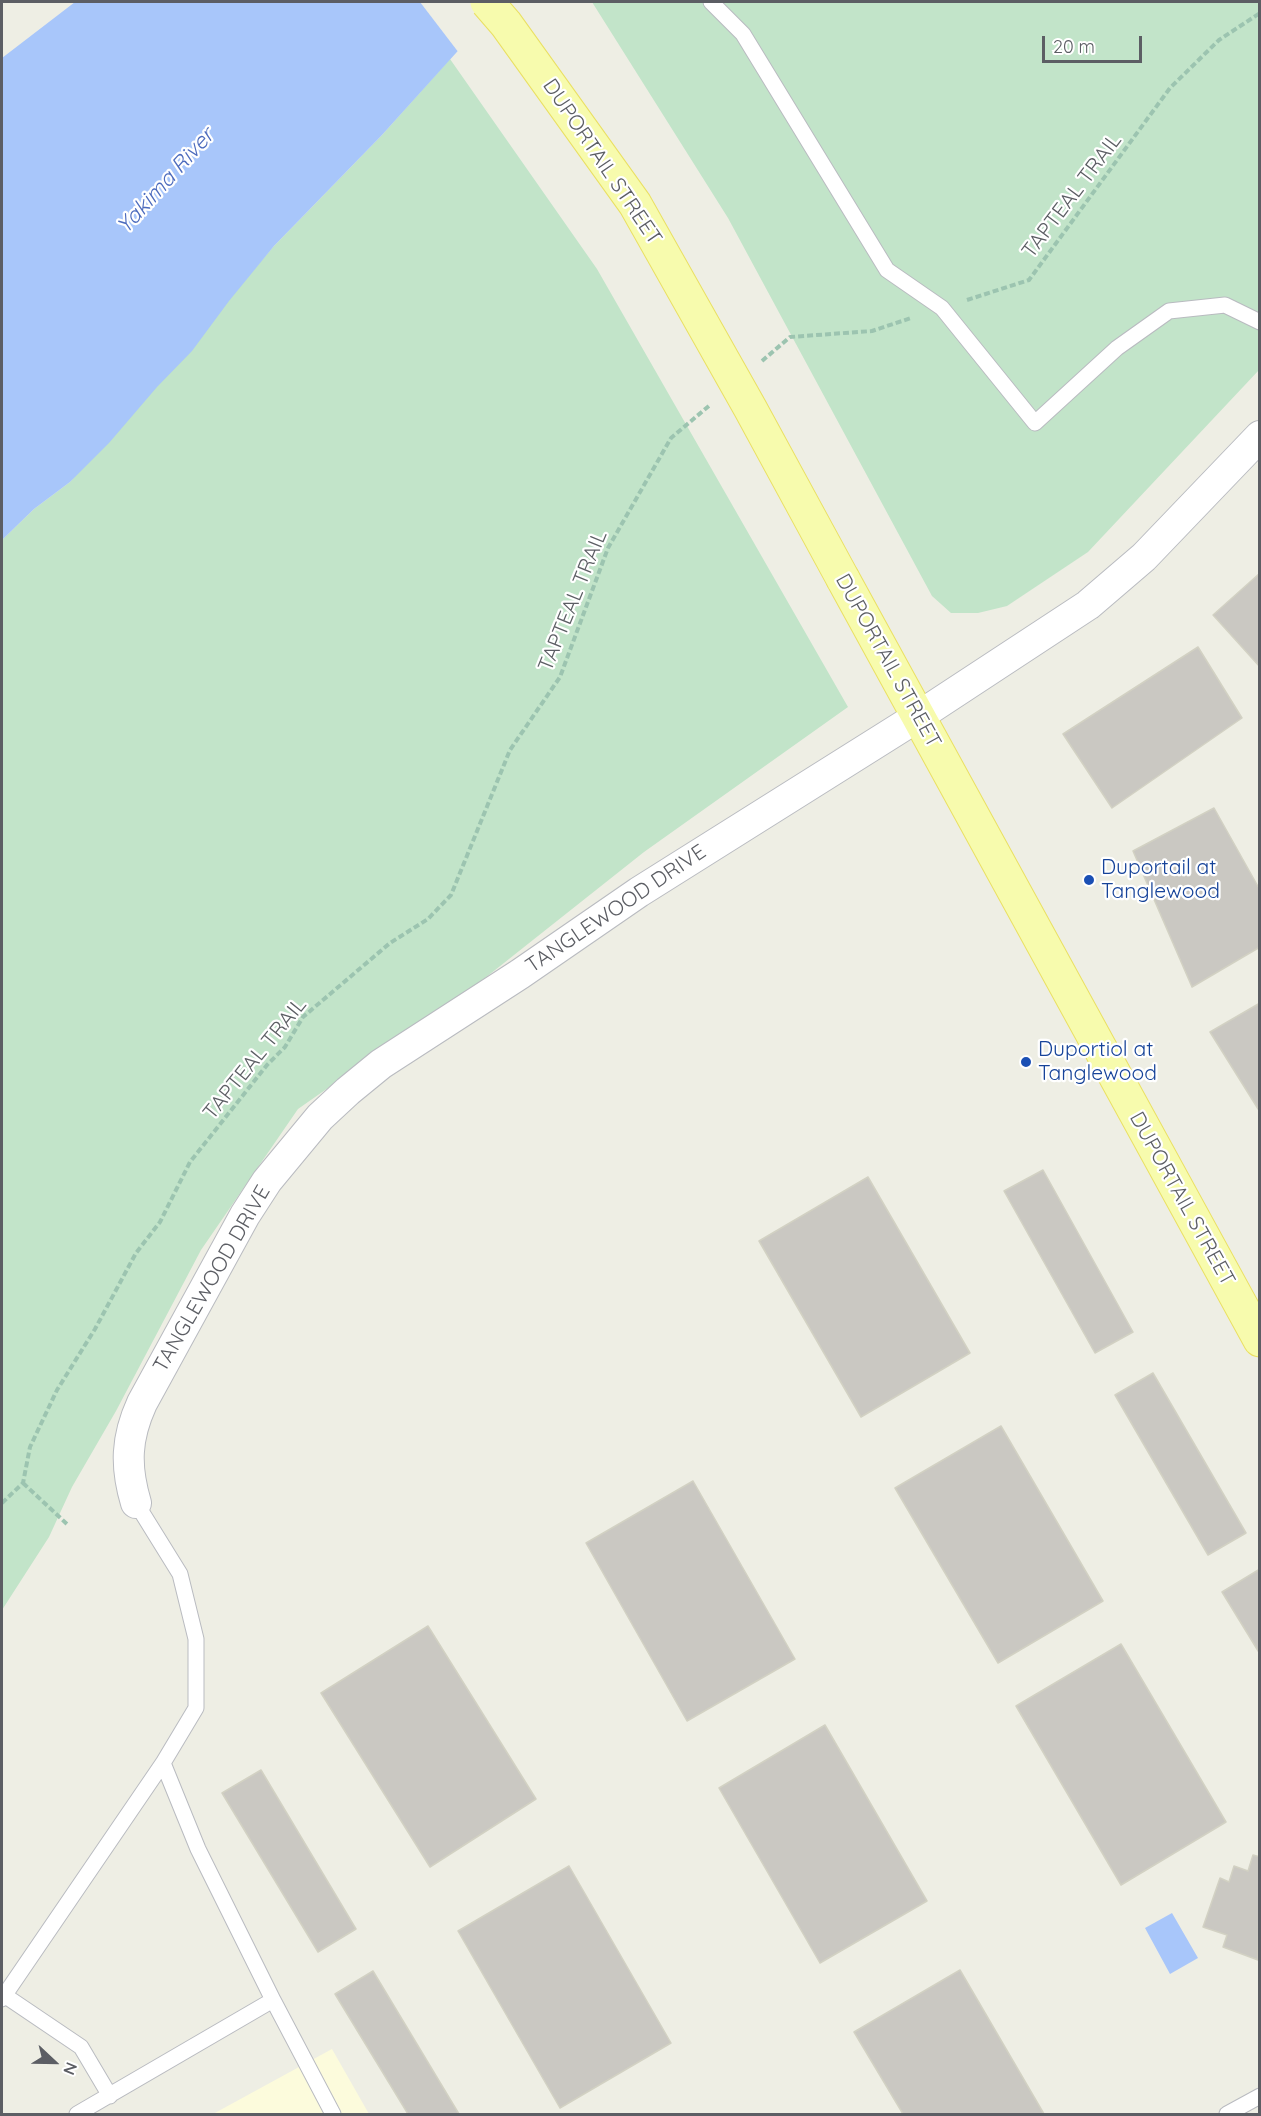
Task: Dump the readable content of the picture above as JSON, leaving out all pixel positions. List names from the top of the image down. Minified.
{"streets":{"main road":["DUPORTAIL STREET"],"street":["TANGLEWOOD DRIVE"],"path":["TAPTEAL TRAIL"]},"crossings":[["DUPORTAIL STREET","TANGLEWOOD DRIVE"]],"water":["Yakima River"],"places":["Duportail at Tanglewood","Duportiol at Tanglewood"],"scale_bar":"20 m","north":"right"}
